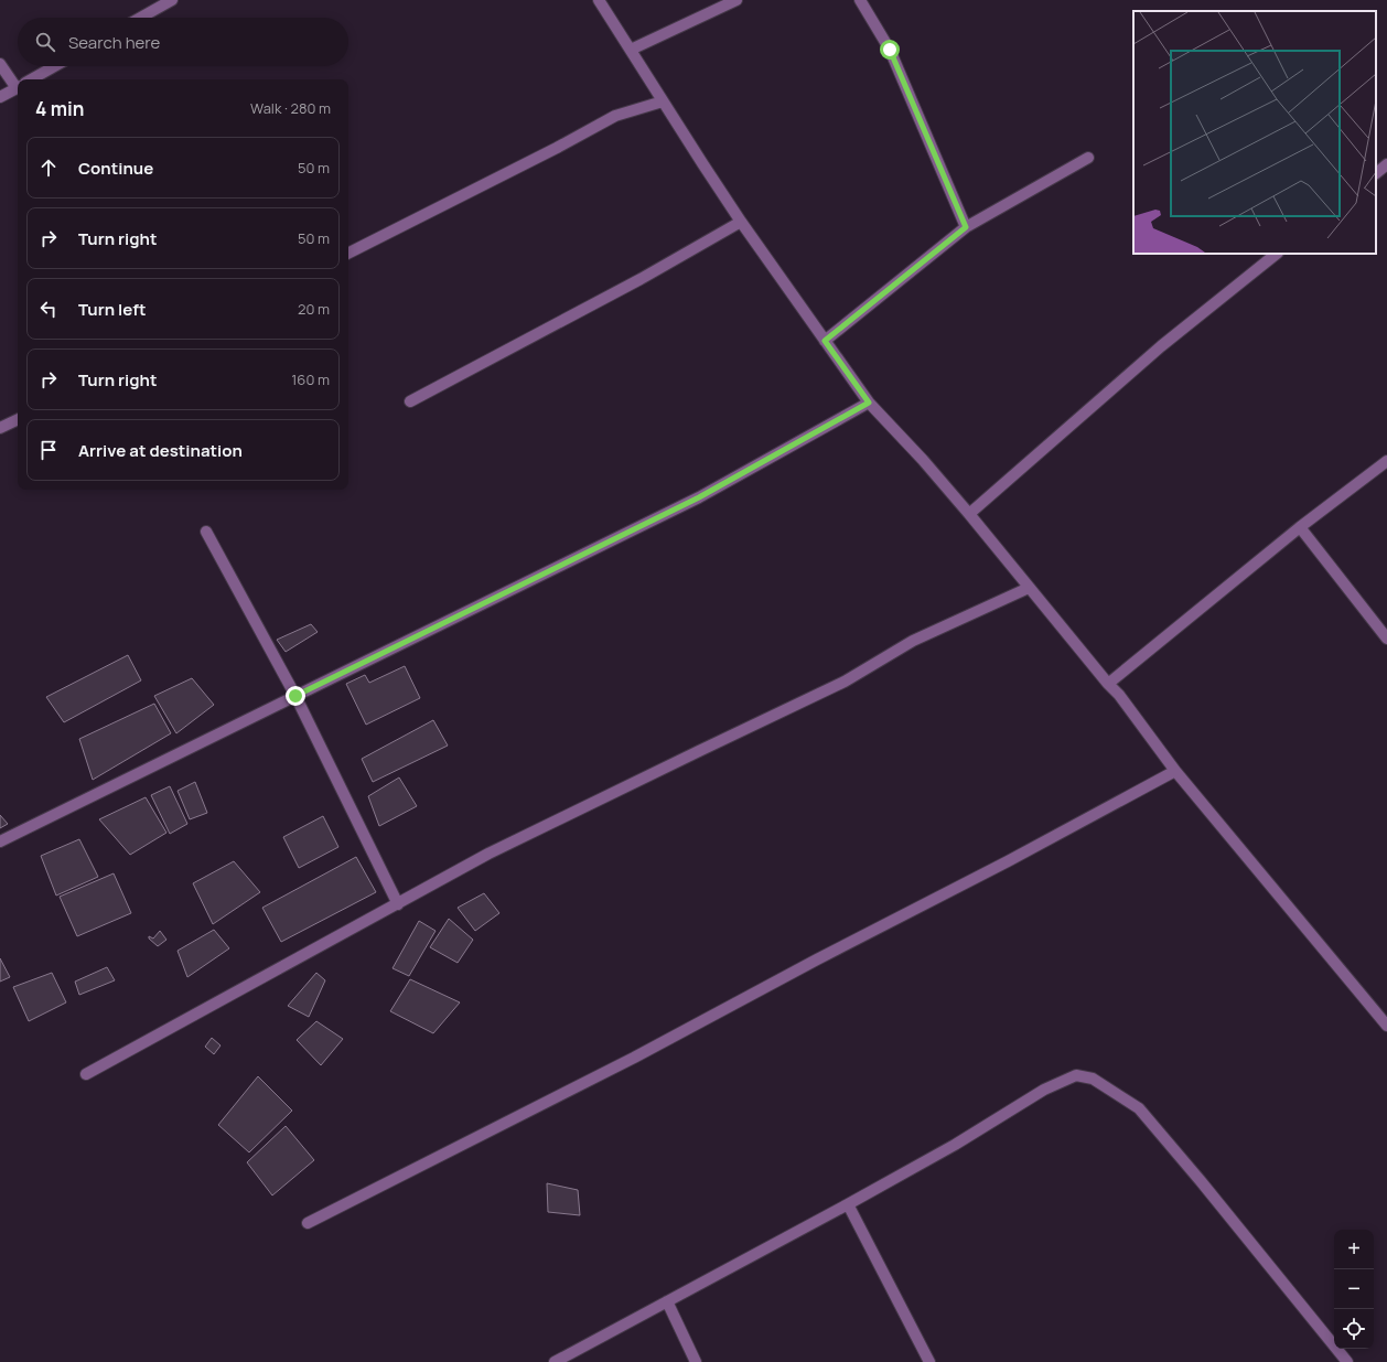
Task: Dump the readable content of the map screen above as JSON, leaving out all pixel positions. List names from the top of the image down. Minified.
{"page":{"search":"Search here","heading":["4 min","Walk · 280 m"],"list":[["Continue","50 m"],["Turn right","50 m"],["Turn left","20 m"],["Turn right","160 m"],"Arrive at destination"],"map_buttons":["+","−"]}}
